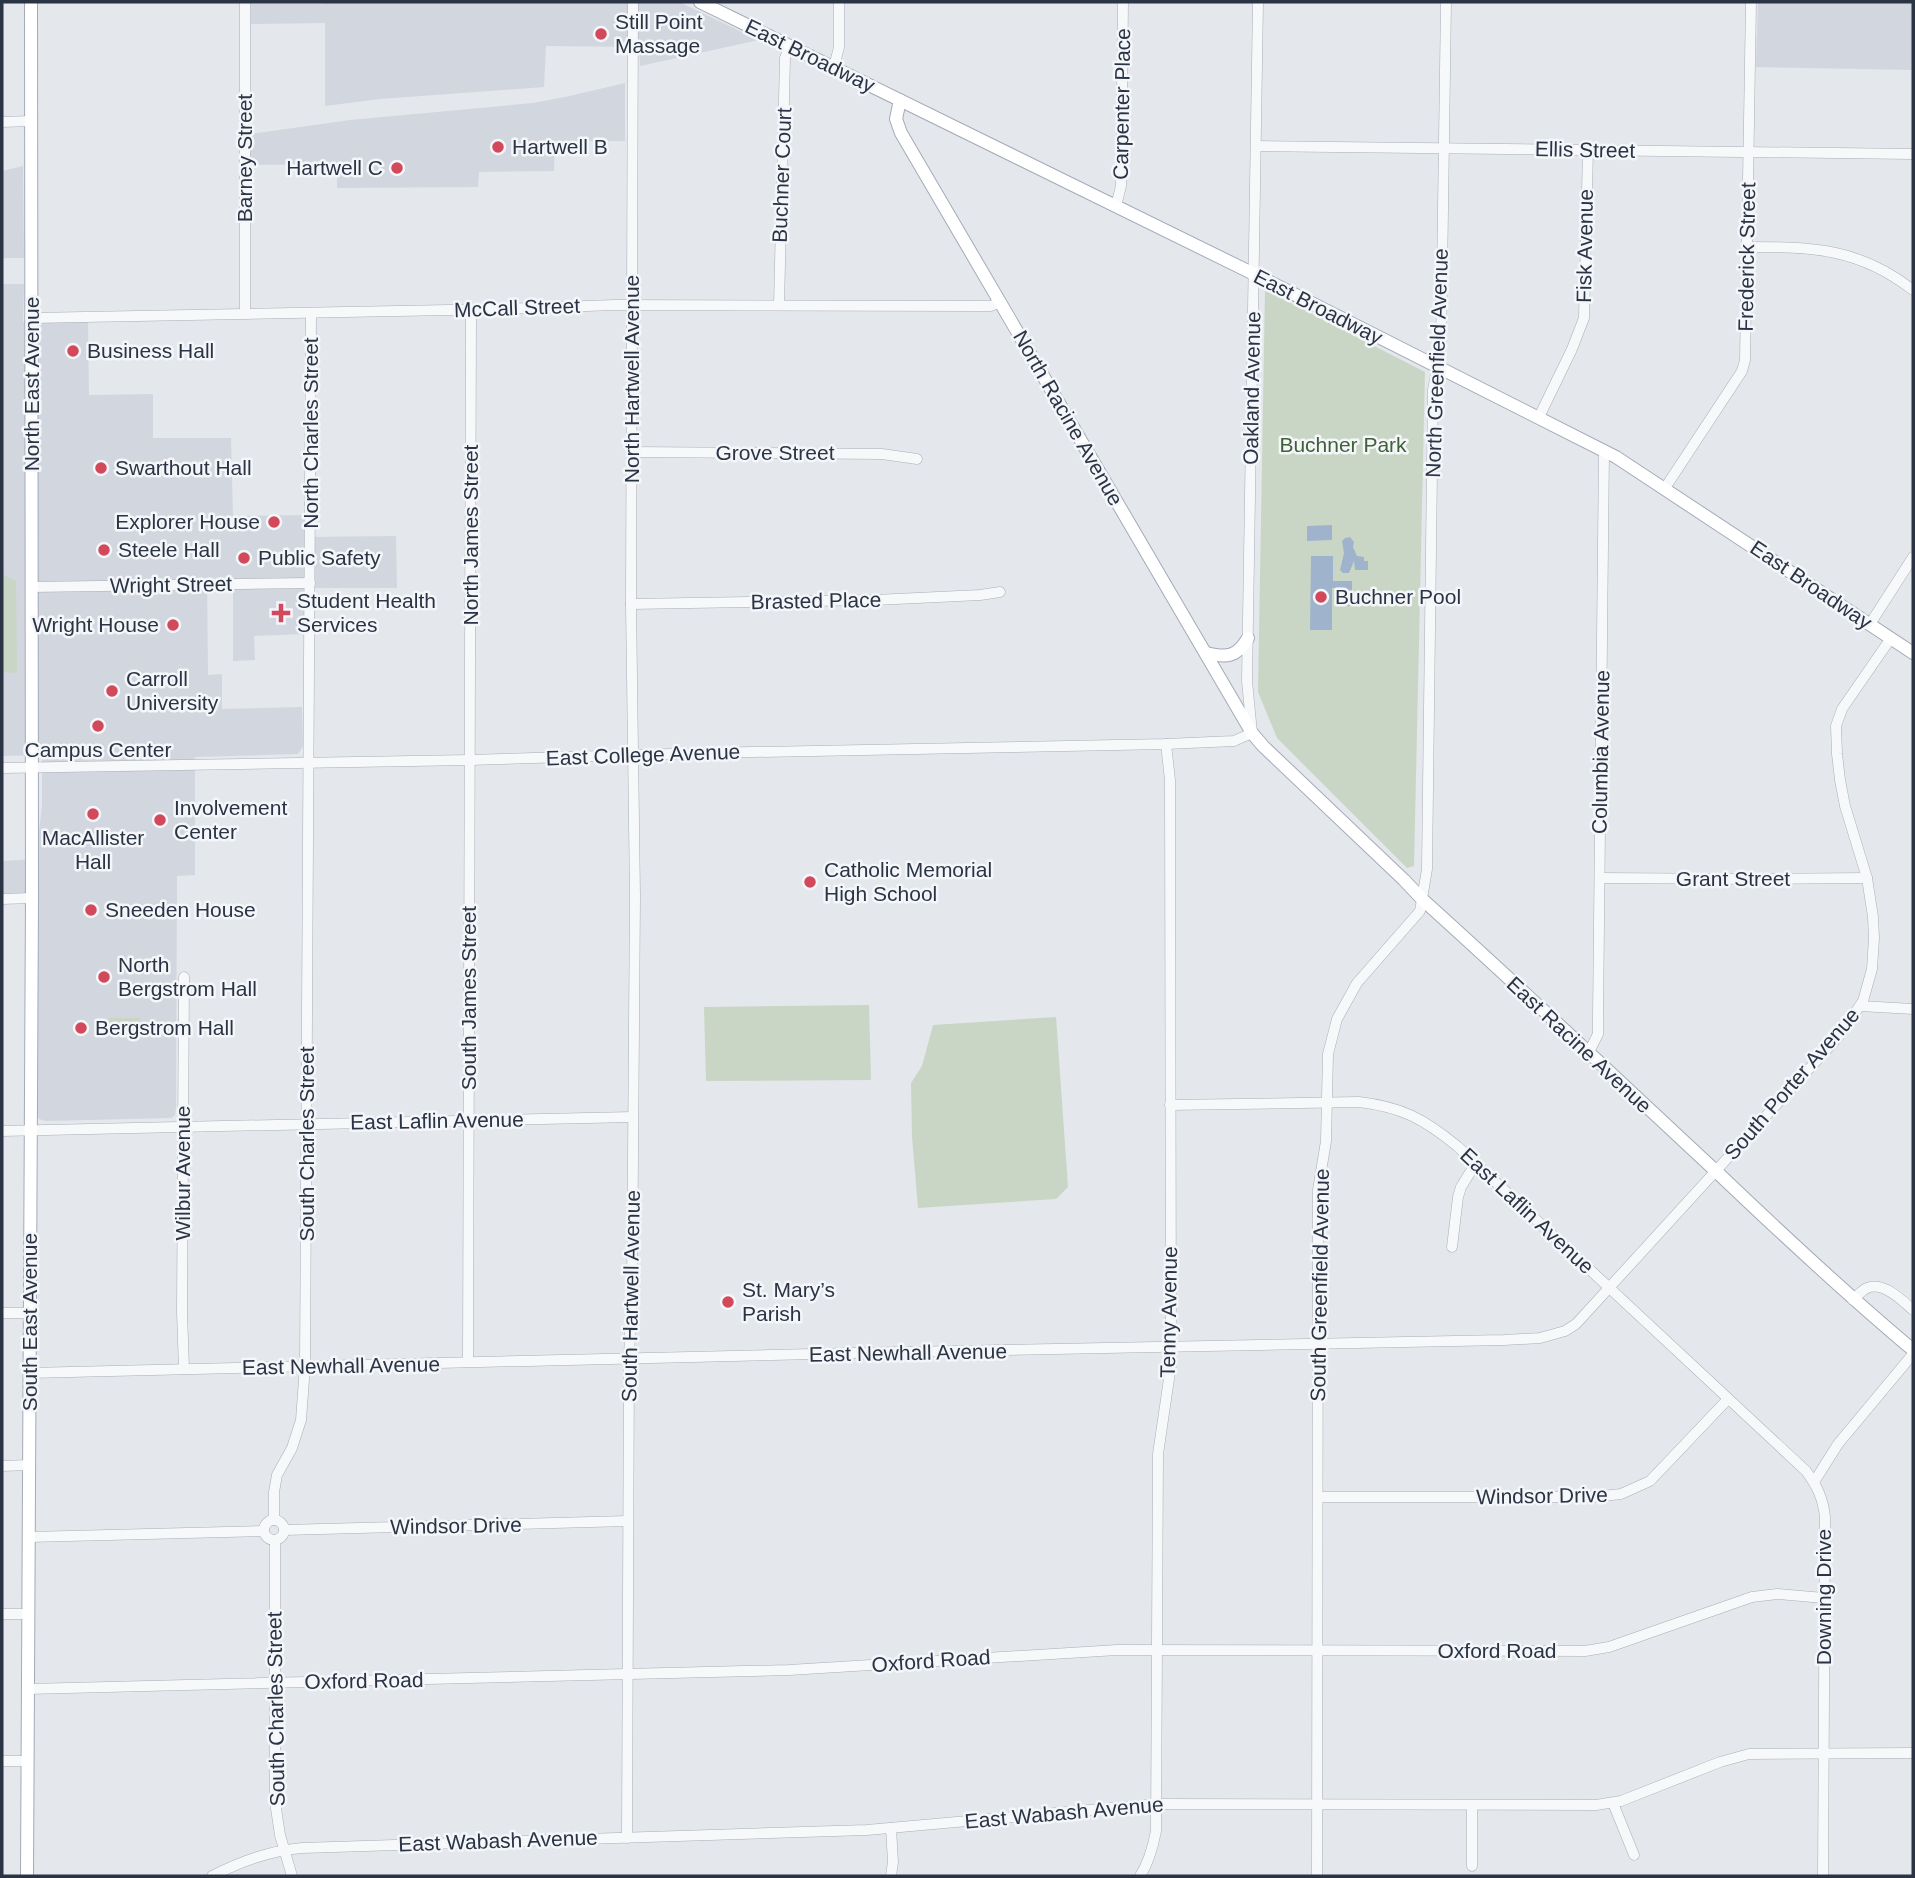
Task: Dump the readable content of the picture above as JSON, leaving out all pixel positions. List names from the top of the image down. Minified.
{"streets":{"main road":["East Broadway","North East Avenue","North Racine Avenue","East Racine Avenue","South East Avenue"],"street":["Carpenter Place","Ellis Street","Barney Street","Buchner Court","Fisk Avenue","Frederick Street","McCall Street","North Greenfield Avenue","North Hartwell Avenue","Oakland Avenue","North Charles Street","Grove Street","North James Street","Wright Street","Brasted Place","Columbia Avenue","East College Avenue","Grant Street","South James Street","South Porter Avenue","East Laflin Avenue","South Charles Street","Wilbur Avenue","South Greenfield Avenue","South Hartwell Avenue","Tenny Avenue","East Newhall Avenue","Windsor Drive","Downing Drive","Oxford Road","East Wabash Avenue"]},"crossings":[["East Broadway","Carpenter Place"],["East Broadway","Buchner Court"],["East Broadway","Fisk Avenue"],["East Broadway","Frederick Street"],["East Broadway","North Greenfield Avenue"],["East Broadway","Oakland Avenue"],["East Broadway","North Racine Avenue"],["East Broadway","Columbia Avenue"],["East Broadway","South Porter Avenue"],["Ellis Street","Fisk Avenue"],["Ellis Street","Frederick Street"],["Ellis Street","North Greenfield Avenue"],["Ellis Street","Oakland Avenue"],["Barney Street","McCall Street"],["Buchner Court","McCall Street"],["McCall Street","North Hartwell Avenue"],["McCall Street","North East Avenue"],["McCall Street","North Racine Avenue"],["McCall Street","North Charles Street"],["McCall Street","North James Street"],["North Greenfield Avenue","South Greenfield Avenue"],["North Hartwell Avenue","Grove Street"],["North Hartwell Avenue","Brasted Place"],["North Hartwell Avenue","East College Avenue"],["North Hartwell Avenue","South Hartwell Avenue"],["North East Avenue","Wright Street"],["North East Avenue","East College Avenue"],["North East Avenue","South East Avenue"],["Oakland Avenue","North Racine Avenue"],["Oakland Avenue","East College Avenue"],["Oakland Avenue","East Racine Avenue"],["North Racine Avenue","East College Avenue"],["North Racine Avenue","East Racine Avenue"],["North Charles Street","Wright Street"],["North Charles Street","East College Avenue"],["North Charles Street","South Charles Street"],["North James Street","East College Avenue"],["North James Street","South James Street"],["Columbia Avenue","Grant Street"],["Columbia Avenue","East Racine Avenue"],["East College Avenue","South James Street"],["East College Avenue","East Racine Avenue"],["East College Avenue","South Charles Street"],["East College Avenue","South Hartwell Avenue"],["East College Avenue","Tenny Avenue"],["East College Avenue","South East Avenue"],["Grant Street","South Porter Avenue"],["South James Street","East Laflin Avenue"],["South James Street","East Newhall Avenue"],["East Racine Avenue","South Porter Avenue"],["East Racine Avenue","South Greenfield Avenue"],["East Racine Avenue","East Newhall Avenue"],["South Porter Avenue","East Newhall Avenue"],["East Laflin Avenue","South Charles Street"],["East Laflin Avenue","Wilbur Avenue"],["East Laflin Avenue","South Greenfield Avenue"],["East Laflin Avenue","South Hartwell Avenue"],["East Laflin Avenue","Tenny Avenue"],["East Laflin Avenue","South East Avenue"],["East Laflin Avenue","East Newhall Avenue"],["East Laflin Avenue","Windsor Drive"],["East Laflin Avenue","Downing Drive"],["South Charles Street","East Newhall Avenue"],["South Charles Street","Windsor Drive"],["South Charles Street","Oxford Road"],["South Charles Street","East Wabash Avenue"],["Wilbur Avenue","East Newhall Avenue"],["South Greenfield Avenue","East Newhall Avenue"],["South Greenfield Avenue","Windsor Drive"],["South Greenfield Avenue","Oxford Road"],["South Greenfield Avenue","East Wabash Avenue"],["South Hartwell Avenue","East Newhall Avenue"],["South Hartwell Avenue","Windsor Drive"],["South Hartwell Avenue","Oxford Road"],["South Hartwell Avenue","East Wabash Avenue"],["Tenny Avenue","East Newhall Avenue"],["Tenny Avenue","Oxford Road"],["Tenny Avenue","East Wabash Avenue"],["South East Avenue","East Newhall Avenue"],["South East Avenue","Oxford Road"],["Downing Drive","Oxford Road"],["Downing Drive","East Wabash Avenue"]],"parks":["Buchner Park"],"places":{"other":["Still Point Massage","Hartwell B","Hartwell C","Business Hall","Swarthout Hall","Explorer House","Steele Hall","Public Safety","Buchner Pool","Wright House","Carroll University","Campus Center","MacAllister Hall","Involvement Center","Catholic Memorial High School","Sneeden House","North Bergstrom Hall","Bergstrom Hall","St. Mary’s Parish"],"health":["Student Health Services"]}}
